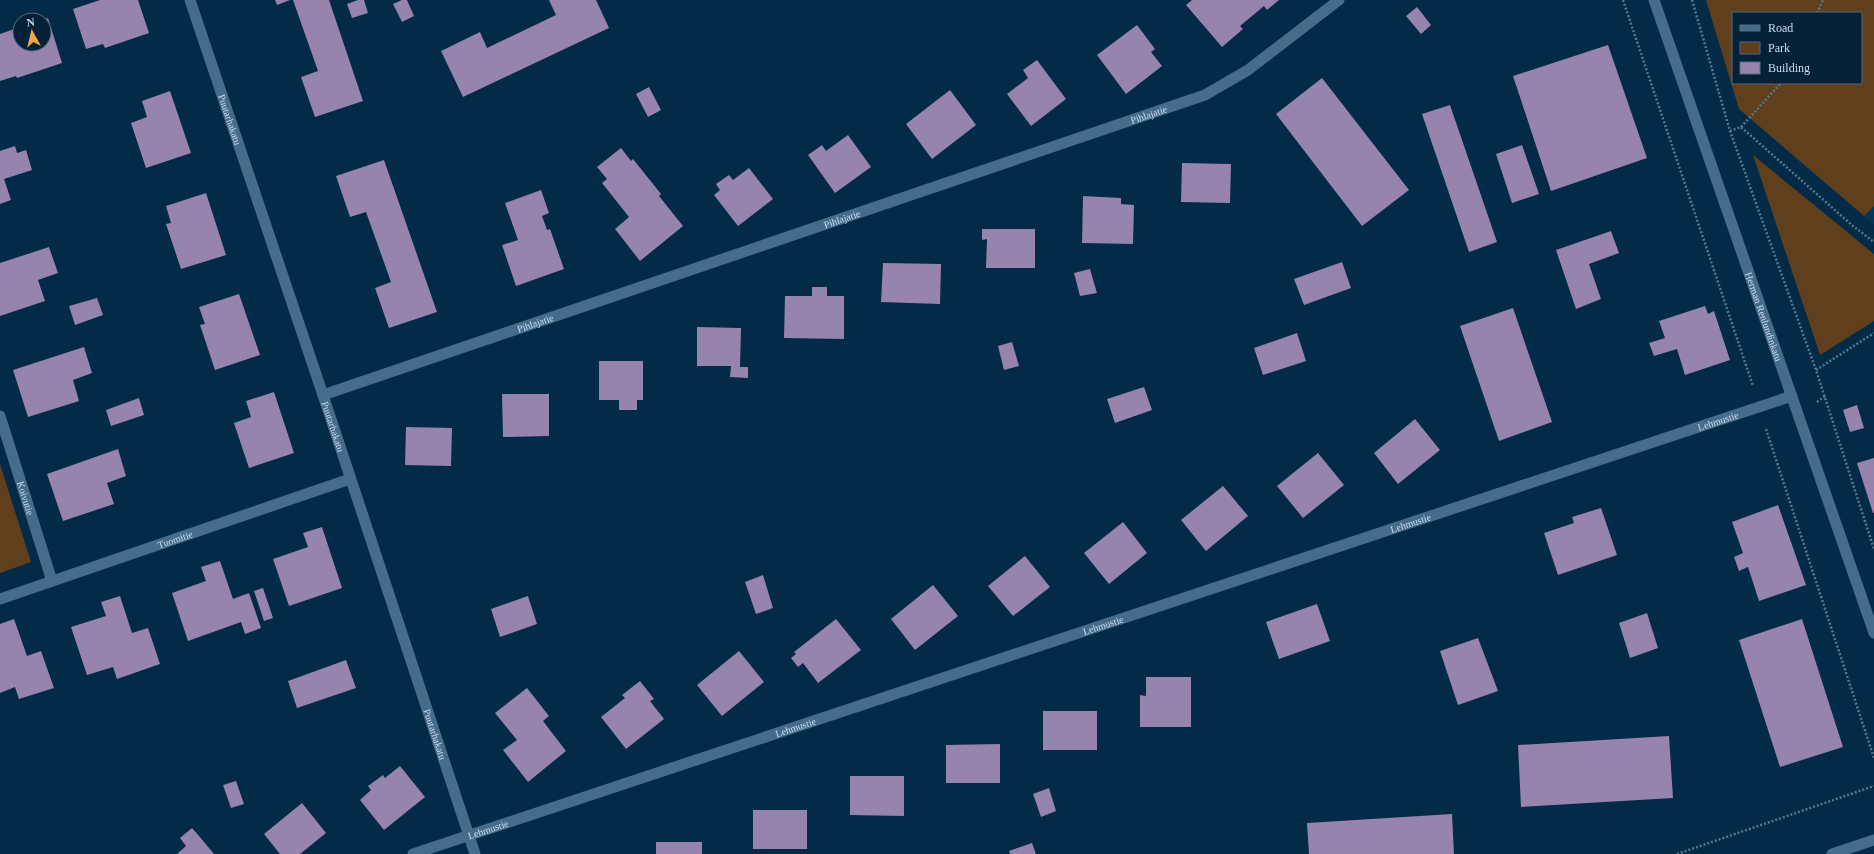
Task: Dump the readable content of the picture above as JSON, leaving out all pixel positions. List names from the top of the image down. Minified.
{"streets":{"street":["Pihlajatie","Puutarhakatu","Herman Renlundinkatu","Lehmustie","Koivutie","Tuomitie"]},"crossings":[["Pihlajatie","Puutarhakatu"],["Puutarhakatu","Lehmustie"],["Puutarhakatu","Tuomitie"],["Herman Renlundinkatu","Lehmustie"],["Koivutie","Tuomitie"]],"legend":["Road","Park","Building"],"north":"top"}
